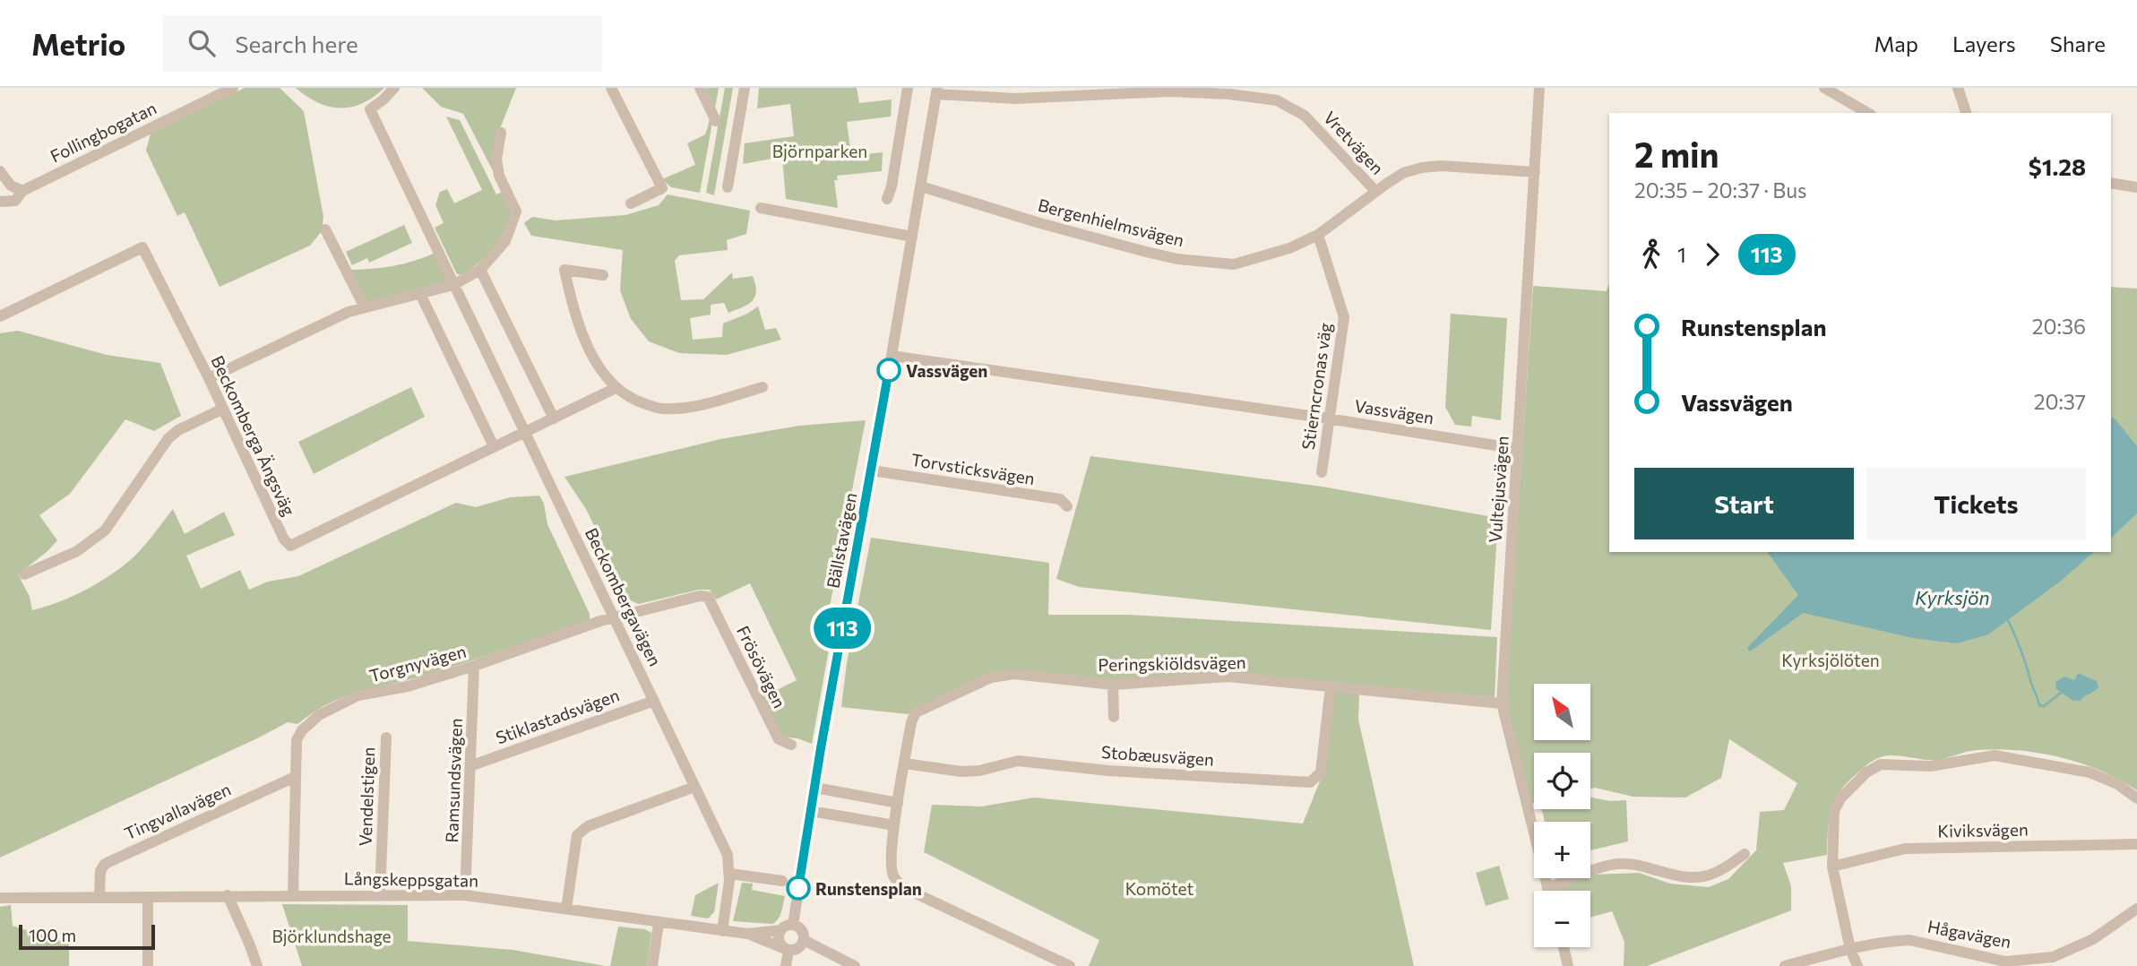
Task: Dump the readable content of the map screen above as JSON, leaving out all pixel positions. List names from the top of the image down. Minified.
{"streets":{"street":["Follingbogatan","Vretvägen","Bergenhielmsvägen","Stierncronas väg","Vassvägen","Beckomberga Ängsväg","Torvsticksvägen","Vultejusvägen","Bällstavägen","Beckombergavägen","Torgnyvägen","Peringskiöldsvägen","Frösövägen","Stiklastadsvägen","Stobæusvägen","Ramsundsvägen","Vendelstigen","Tingvallavägen","Kiviksvägen","Långskeppsgatan","Hågavägen"]},"crossings":[["Vretvägen","Bergenhielmsvägen"],["Vretvägen","Bällstavägen"],["Bergenhielmsvägen","Stierncronas väg"],["Bergenhielmsvägen","Vultejusvägen"],["Bergenhielmsvägen","Bällstavägen"],["Stierncronas väg","Vassvägen"],["Vassvägen","Vultejusvägen"],["Vassvägen","Bällstavägen"],["Beckomberga Ängsväg","Beckombergavägen"],["Torvsticksvägen","Bällstavägen"],["Vultejusvägen","Peringskiöldsvägen"],["Bällstavägen","Långskeppsgatan"],["Beckombergavägen","Torgnyvägen"],["Beckombergavägen","Stiklastadsvägen"],["Beckombergavägen","Långskeppsgatan"],["Torgnyvägen","Frösövägen"],["Torgnyvägen","Ramsundsvägen"],["Torgnyvägen","Tingvallavägen"],["Torgnyvägen","Långskeppsgatan"],["Peringskiöldsvägen","Stobæusvägen"],["Stiklastadsvägen","Ramsundsvägen"],["Ramsundsvägen","Långskeppsgatan"],["Vendelstigen","Långskeppsgatan"],["Tingvallavägen","Långskeppsgatan"]],"water":["Kyrksjön"],"parks":["Björnparken","Kyrksjölöten","Komötet","Björklundshage"],"places":["Vassvägen","Runstensplan"],"lines":["bus line 113"],"scale_bar":"100 m","north":"top left","page":{"header":"Metrio","search":"Search here","nav":["Map","Layers","Share"],"on_map":"113","heading":["2 min","20:35 – 20:37 · Bus","$1.28"],"legs":["1","113"],"list":[{"name":"Runstensplan","value":"20:36"},{"name":"Vassvägen","value":"20:37"}],"buttons":["Start","Tickets"],"map_buttons":["+","−"],"scale":"100 m"}}
